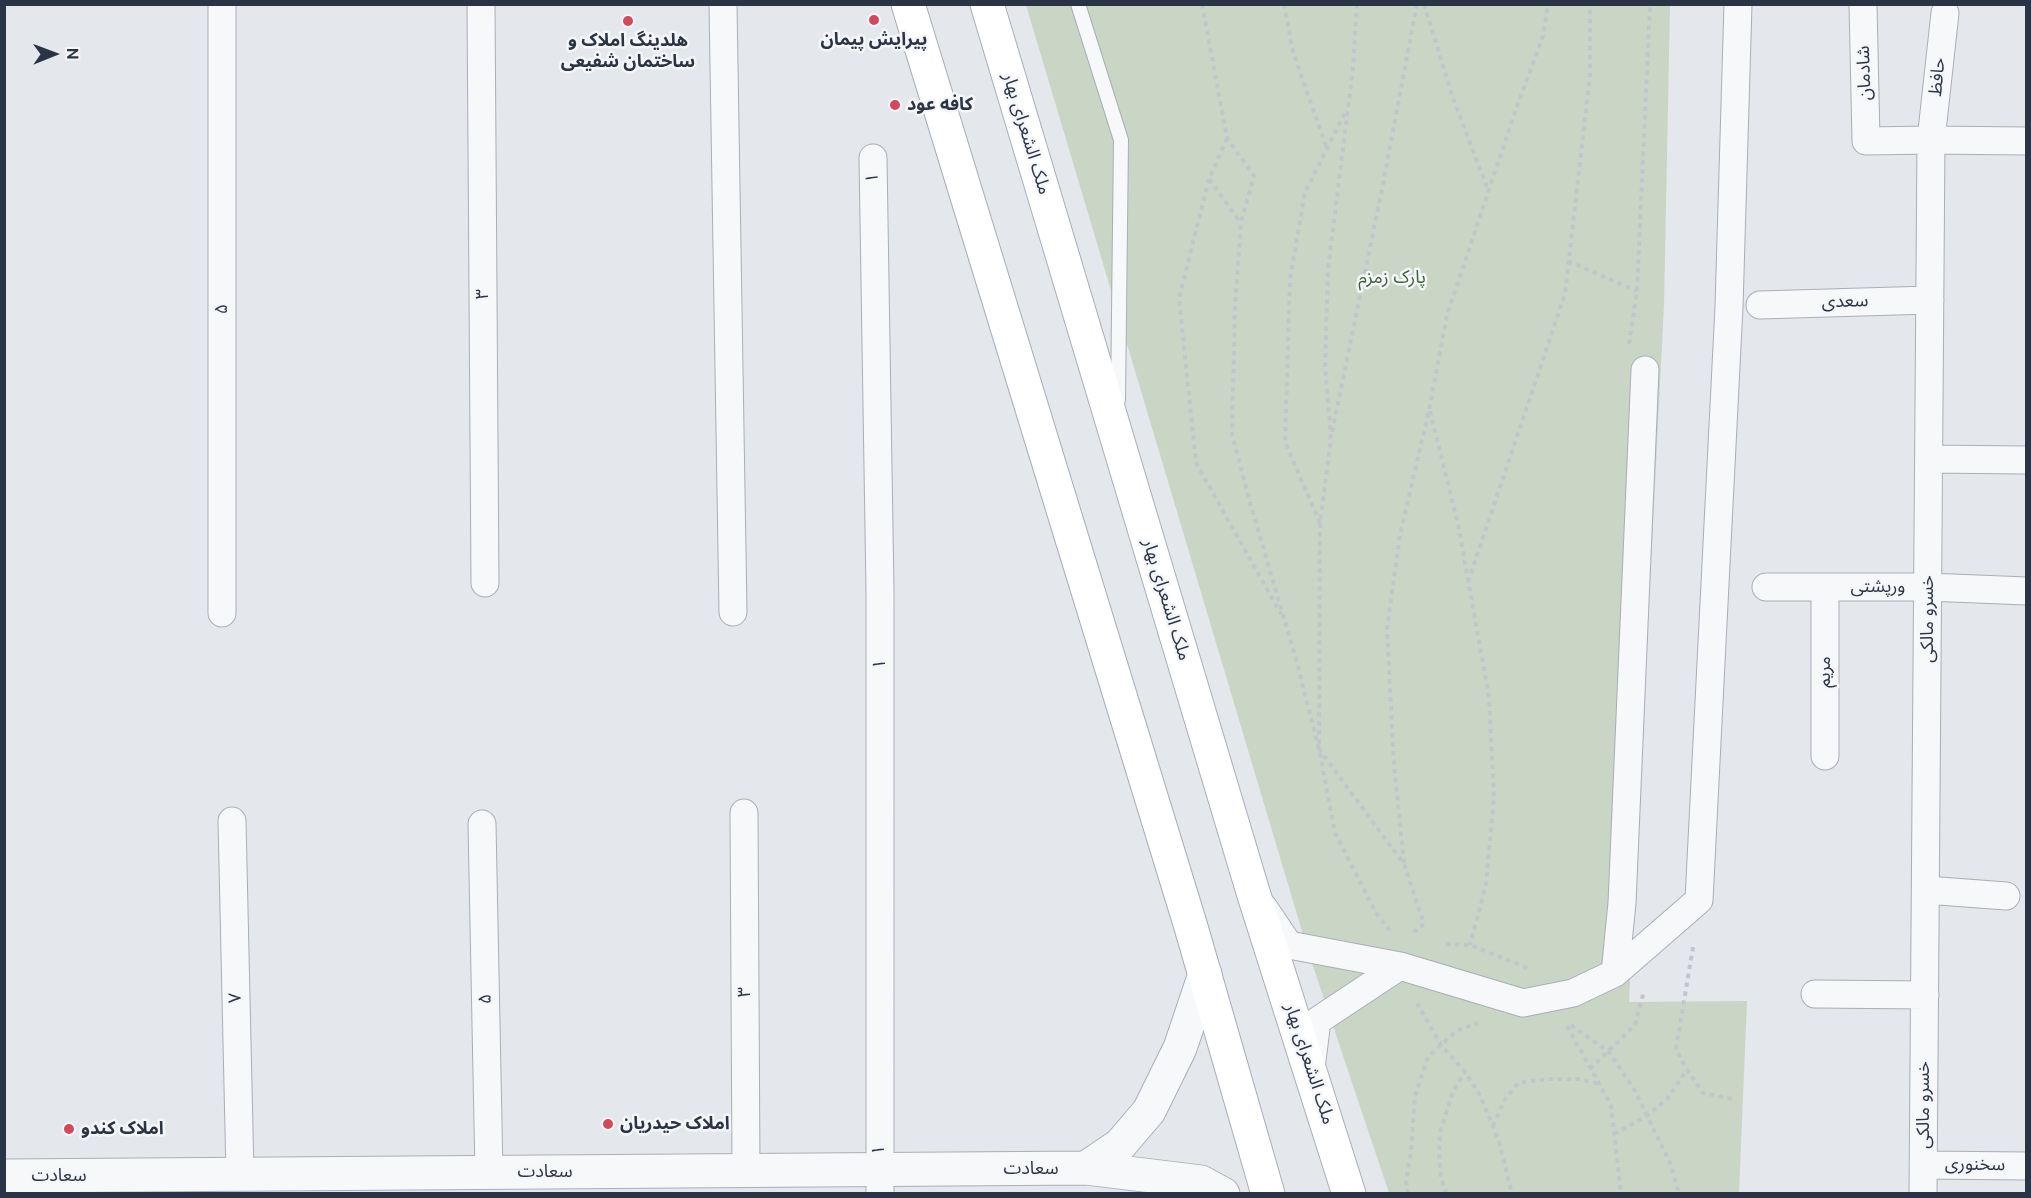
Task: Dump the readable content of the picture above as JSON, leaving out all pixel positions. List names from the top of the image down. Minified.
{"streets":{"main road":["ملک الشعرای بهار"],"street":["شادمان","حافظ","۱","۳","سعدی","۵","ورپشتی","خسرو مالکی","مریم","۷","سخنوری","سعادت"]},"crossings":[["شادمان","حافظ"],["شادمان","خسرو مالکی"],["حافظ","خسرو مالکی"],["۱","سعادت"],["۳","سعادت"],["سعدی","خسرو مالکی"],["۵","سعادت"],["ورپشتی","خسرو مالکی"],["ورپشتی","مریم"],["خسرو مالکی","سخنوری"],["۷","سعادت"]],"parks":["پارک زمزم"],"places":["پیرایش پیمان","هلدینگ املاک و ساختمان شفیعی","کافه عود","املاک حیدریان","املاک کندو"],"north":"right"}
